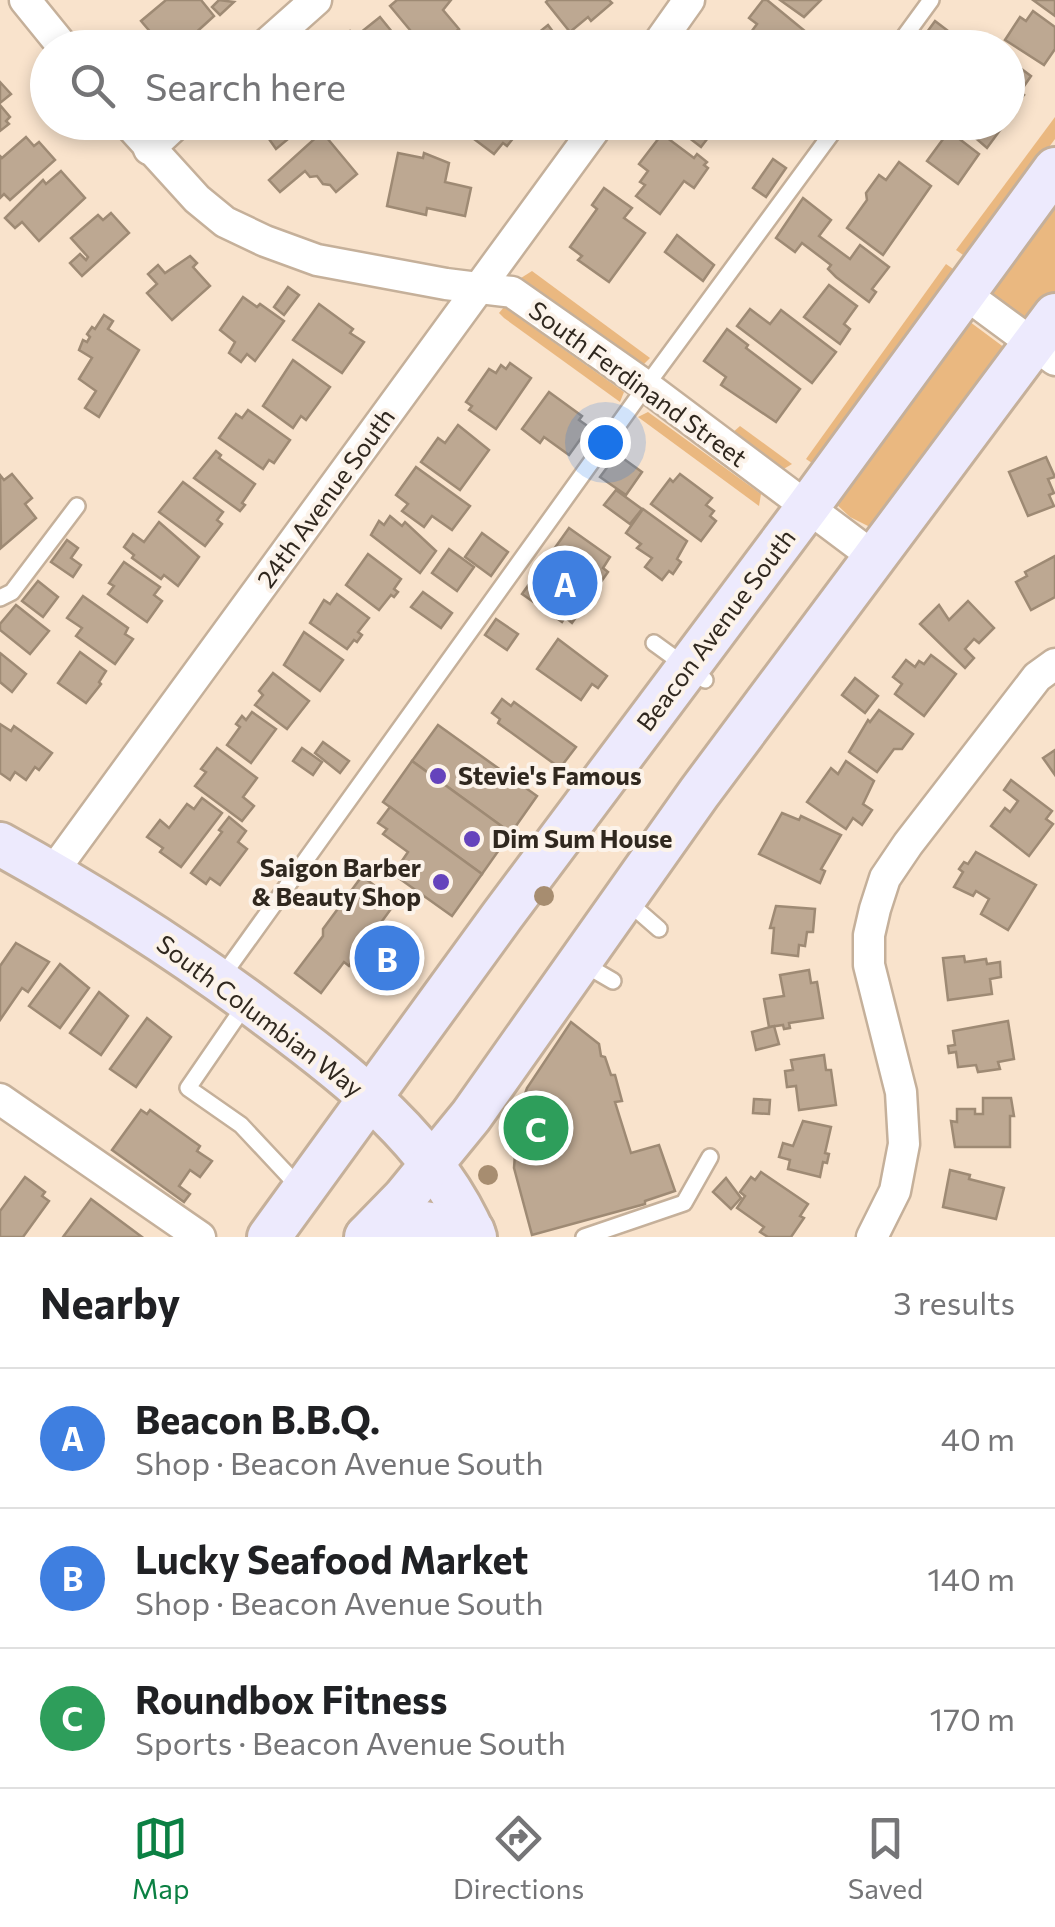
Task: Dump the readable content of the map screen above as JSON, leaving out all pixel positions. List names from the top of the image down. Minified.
{"streets":{"main road":["Beacon Avenue South","South Columbian Way"],"street":["South Ferdinand Street","24th Avenue South"]},"crossings":[["South Ferdinand Street","24th Avenue South"],["South Ferdinand Street","Beacon Avenue South"],["24th Avenue South","South Columbian Way"],["Beacon Avenue South","South Columbian Way"]],"places":["Stevie's Famous","Dim Sum House","Saigon Barber & Beauty Shop"],"page":{"search":"Search here","pins":["A","B","C"],"heading":["Nearby","3 results"],"list":[{"mark":"A","name":"Beacon B.B.Q.","note":"Shop · Beacon Avenue South","value":"40 m"},{"mark":"B","name":"Lucky Seafood Market","note":"Shop · Beacon Avenue South","value":"140 m"},{"mark":"C","name":"Roundbox Fitness","note":"Sports · Beacon Avenue South","value":"170 m"}],"nav":["Map","Directions","Saved"]}}
